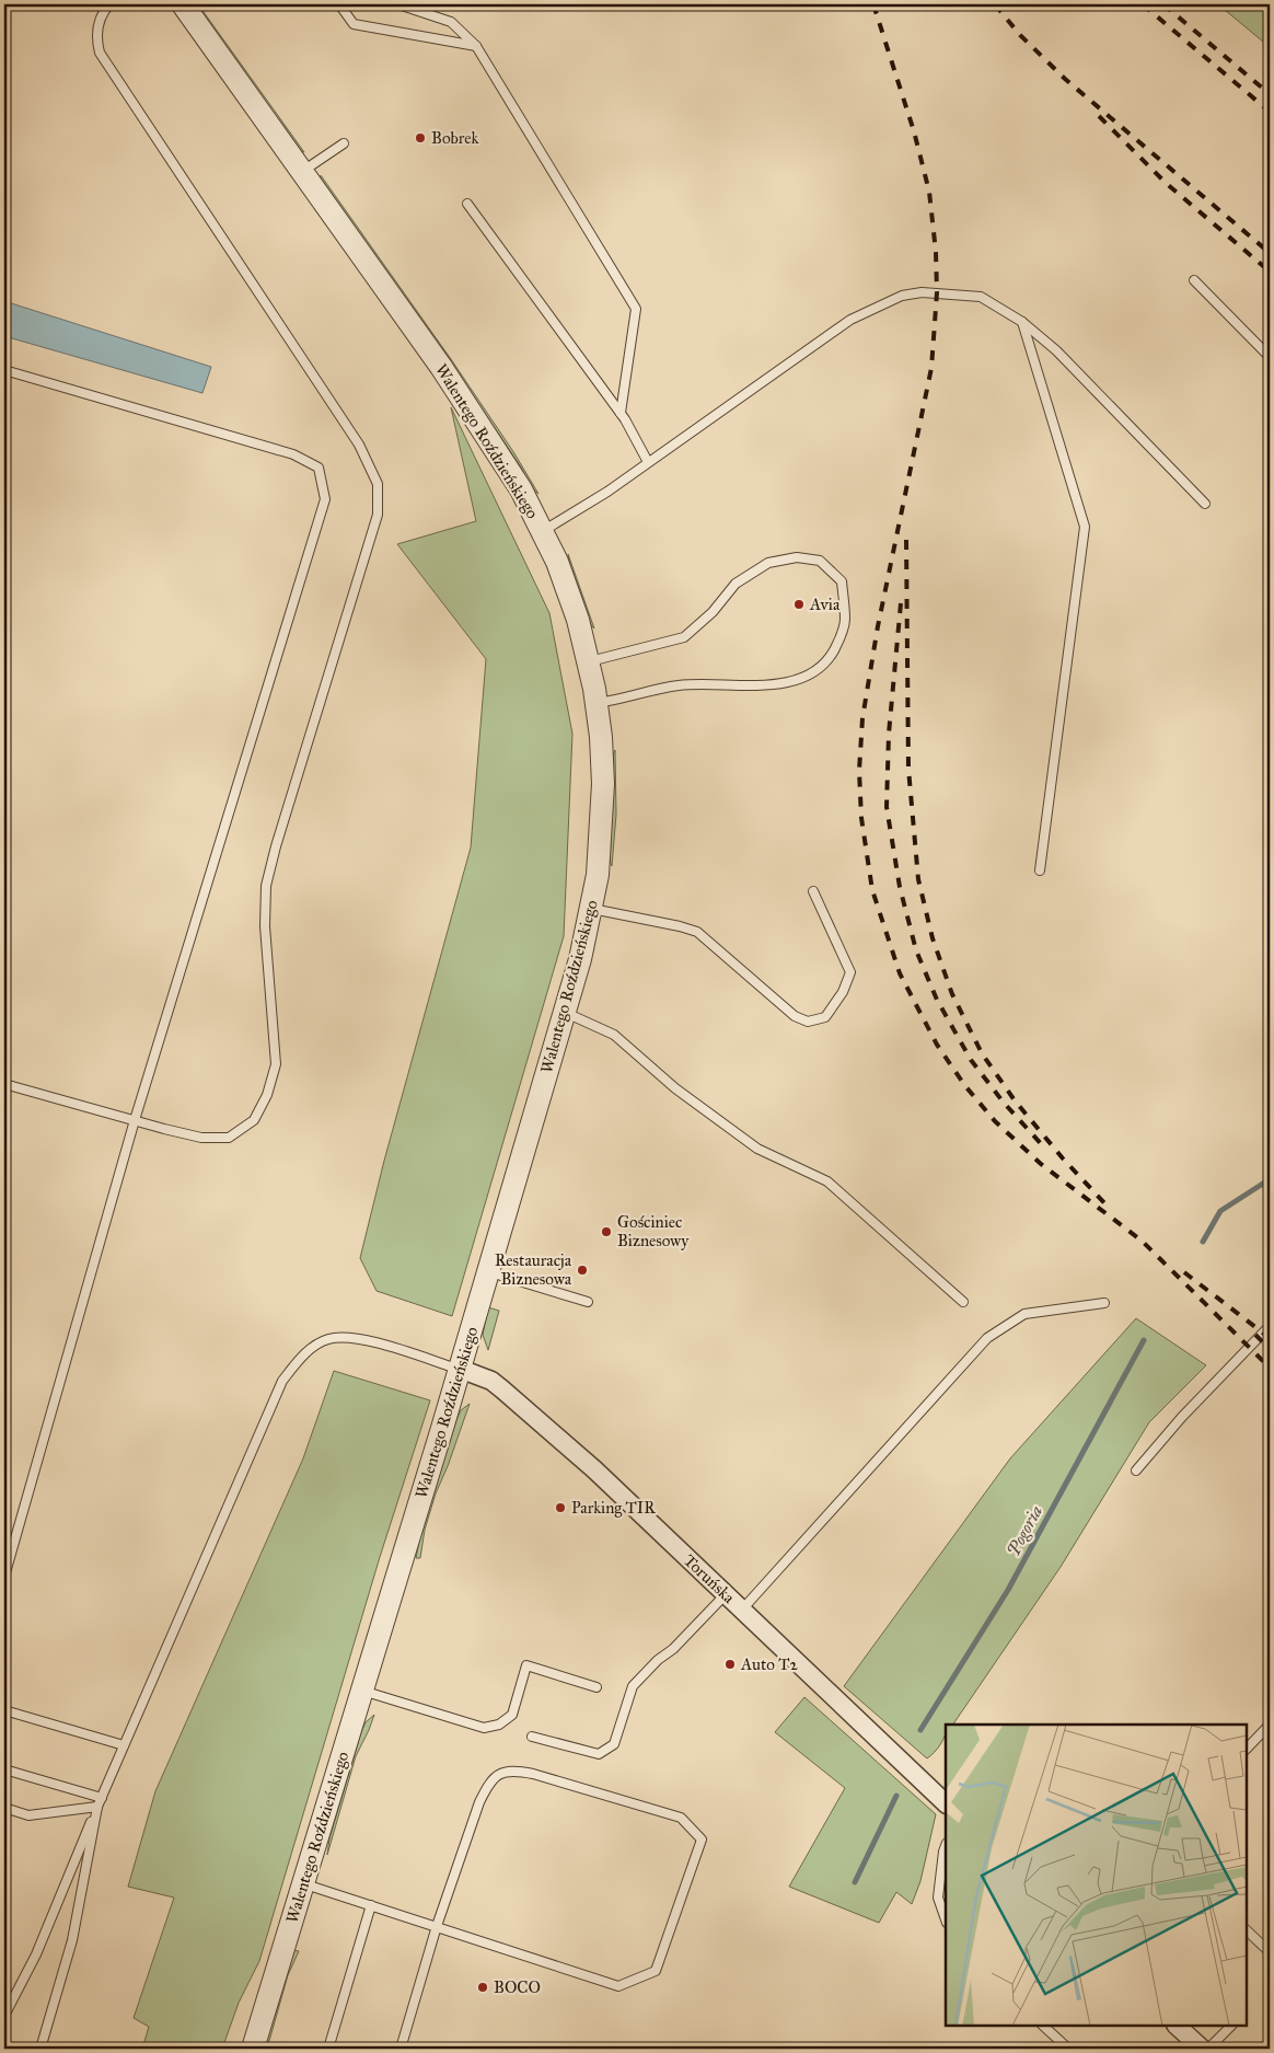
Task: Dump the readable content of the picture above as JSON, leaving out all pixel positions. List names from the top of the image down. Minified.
{"streets":{"street":["Walentego Roździeńskiego","Toruńska"]},"crossings":[["Walentego Roździeńskiego","Toruńska"]],"water":["Pogoria"],"places":["Bobrek","Avia","Gościniec Biznesowy","Restauracja Biznesowa","Parking TIR","Auto T2","BOCO"]}
